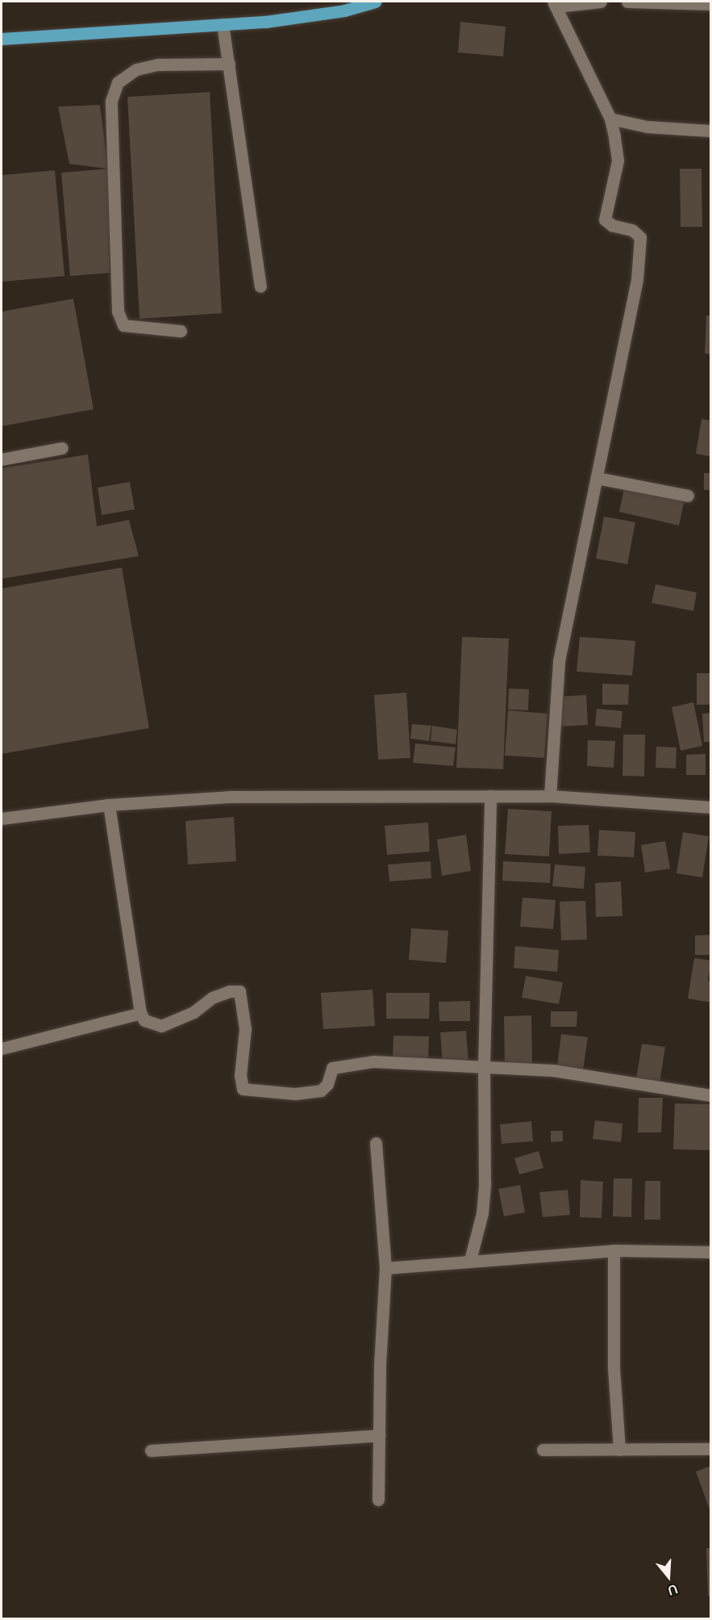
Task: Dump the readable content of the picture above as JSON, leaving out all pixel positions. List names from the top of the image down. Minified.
{"north":"bottom"}
